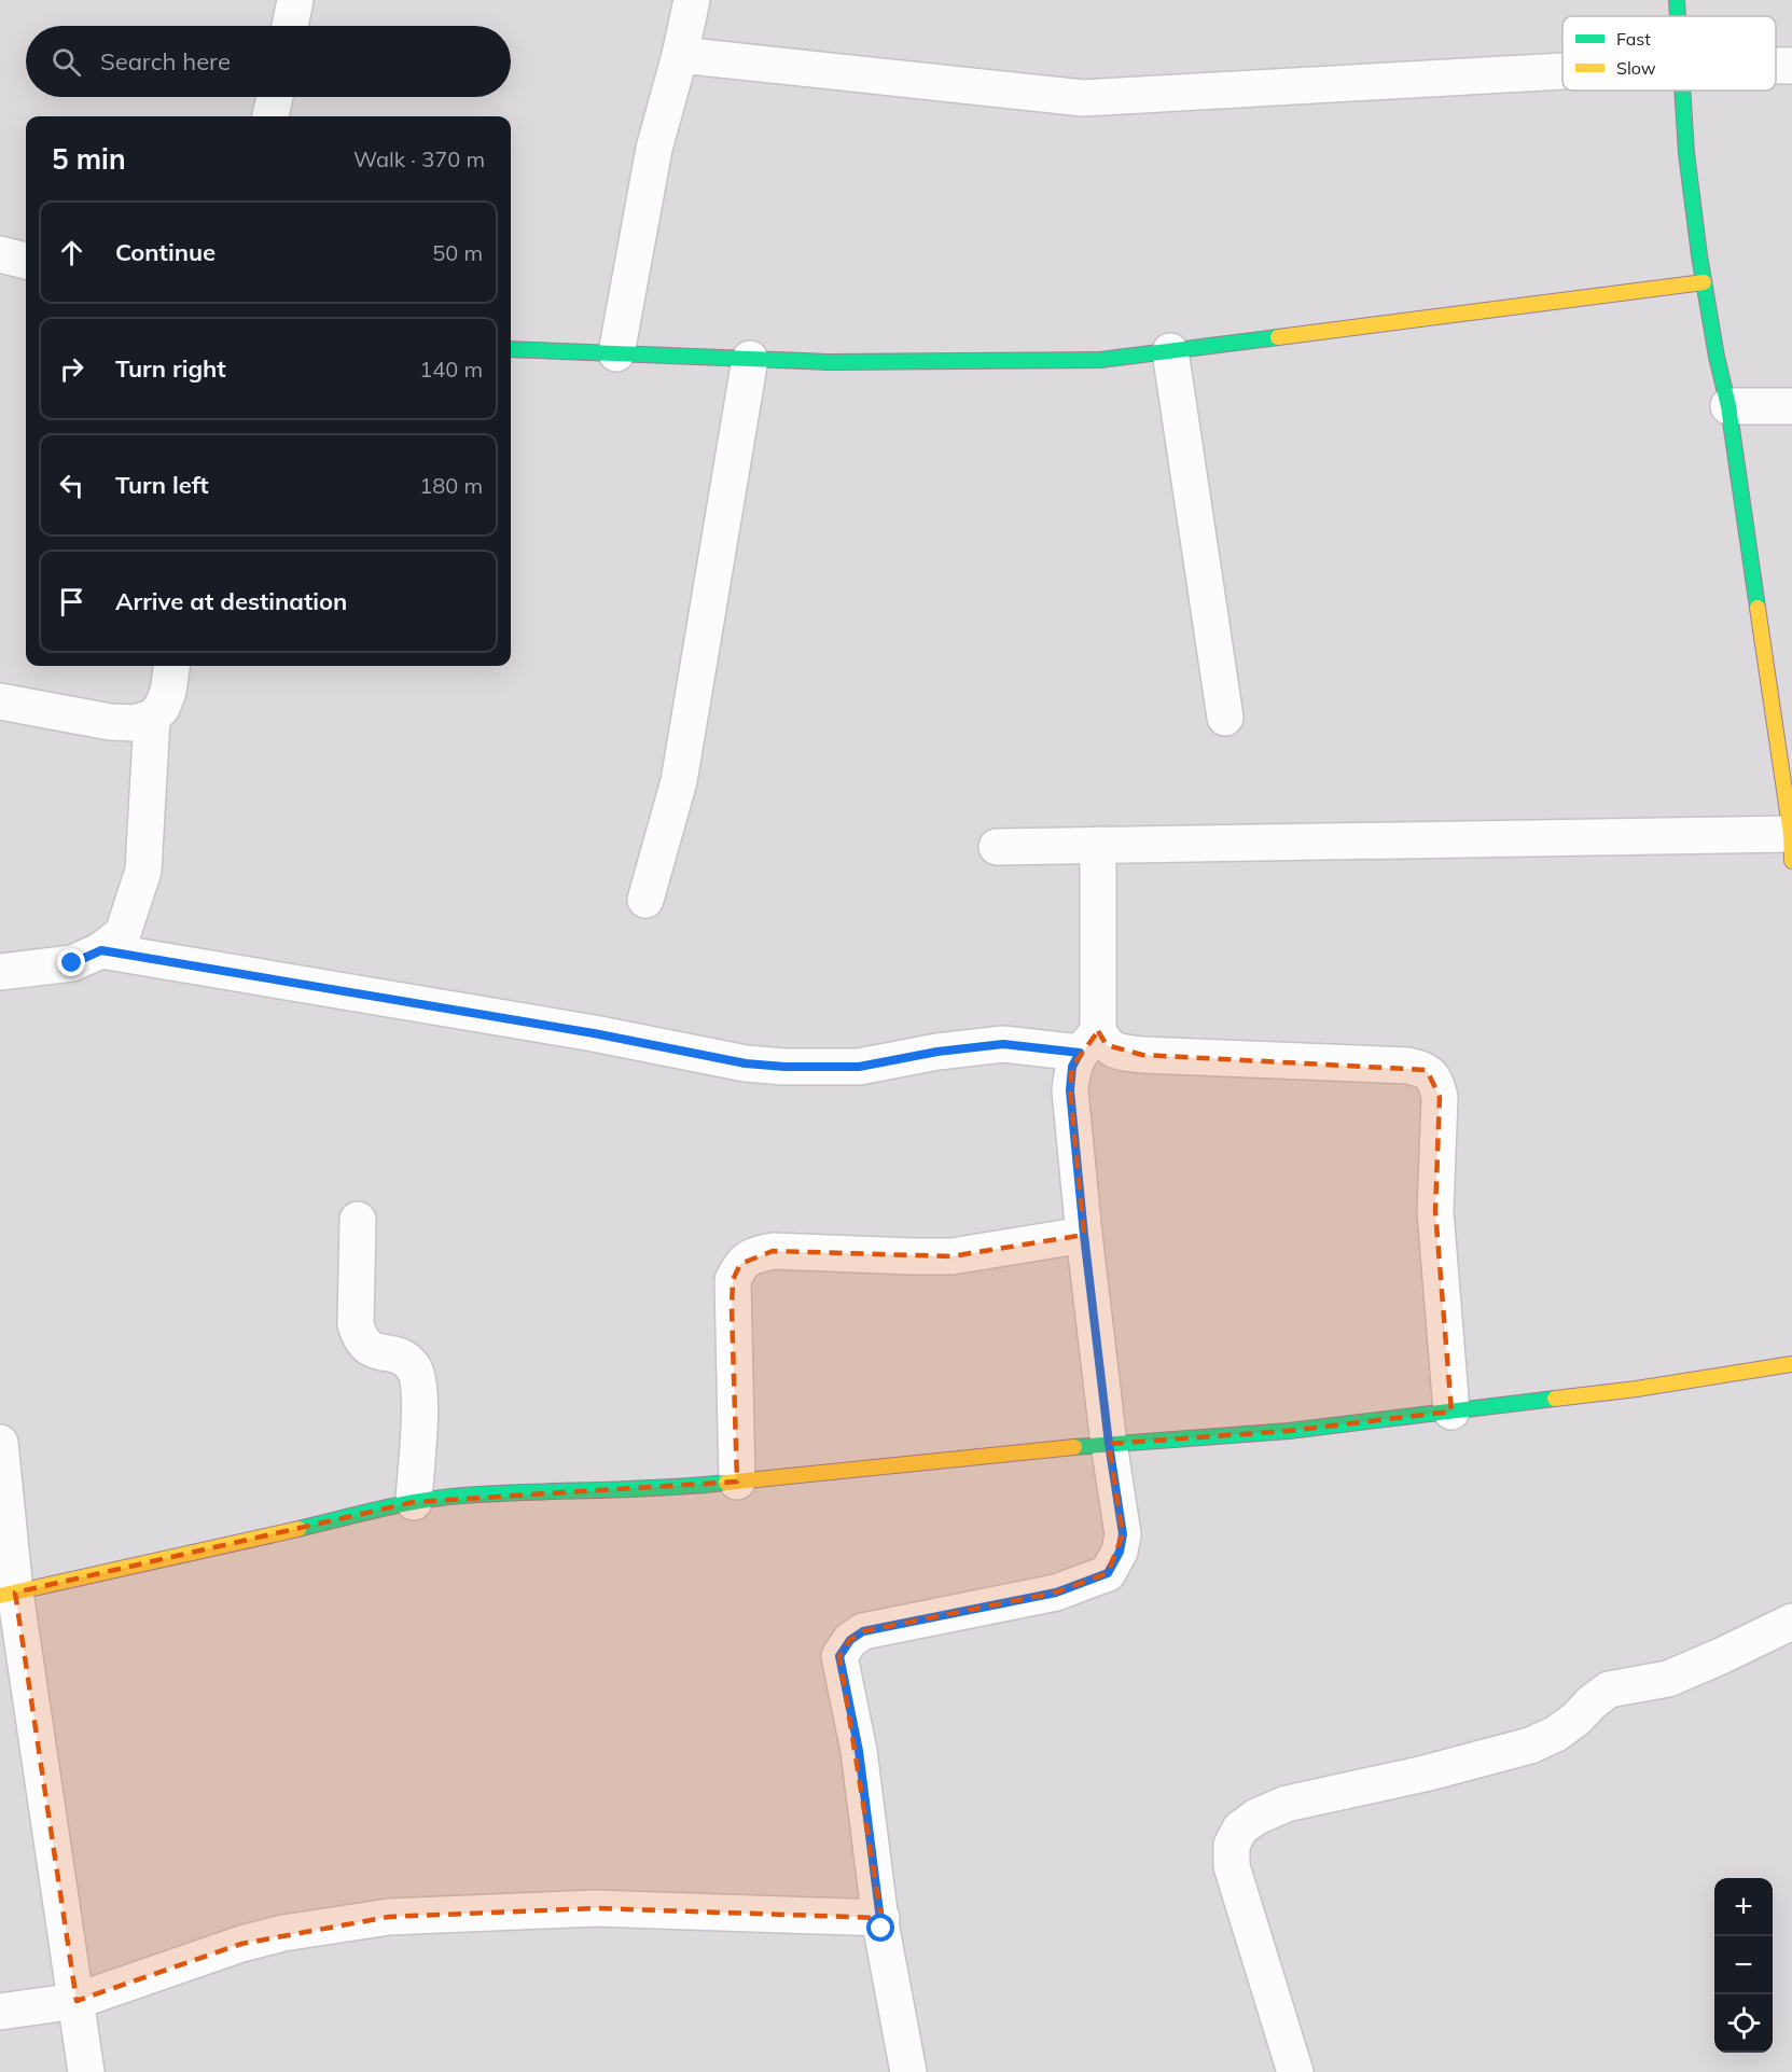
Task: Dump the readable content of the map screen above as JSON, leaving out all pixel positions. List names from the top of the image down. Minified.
{"legend":["Fast","Slow"],"page":{"search":"Search here","heading":["5 min","Walk · 370 m"],"list":[["Continue","50 m"],["Turn right","140 m"],["Turn left","180 m"],"Arrive at destination"],"map_buttons":["+","−"]}}
